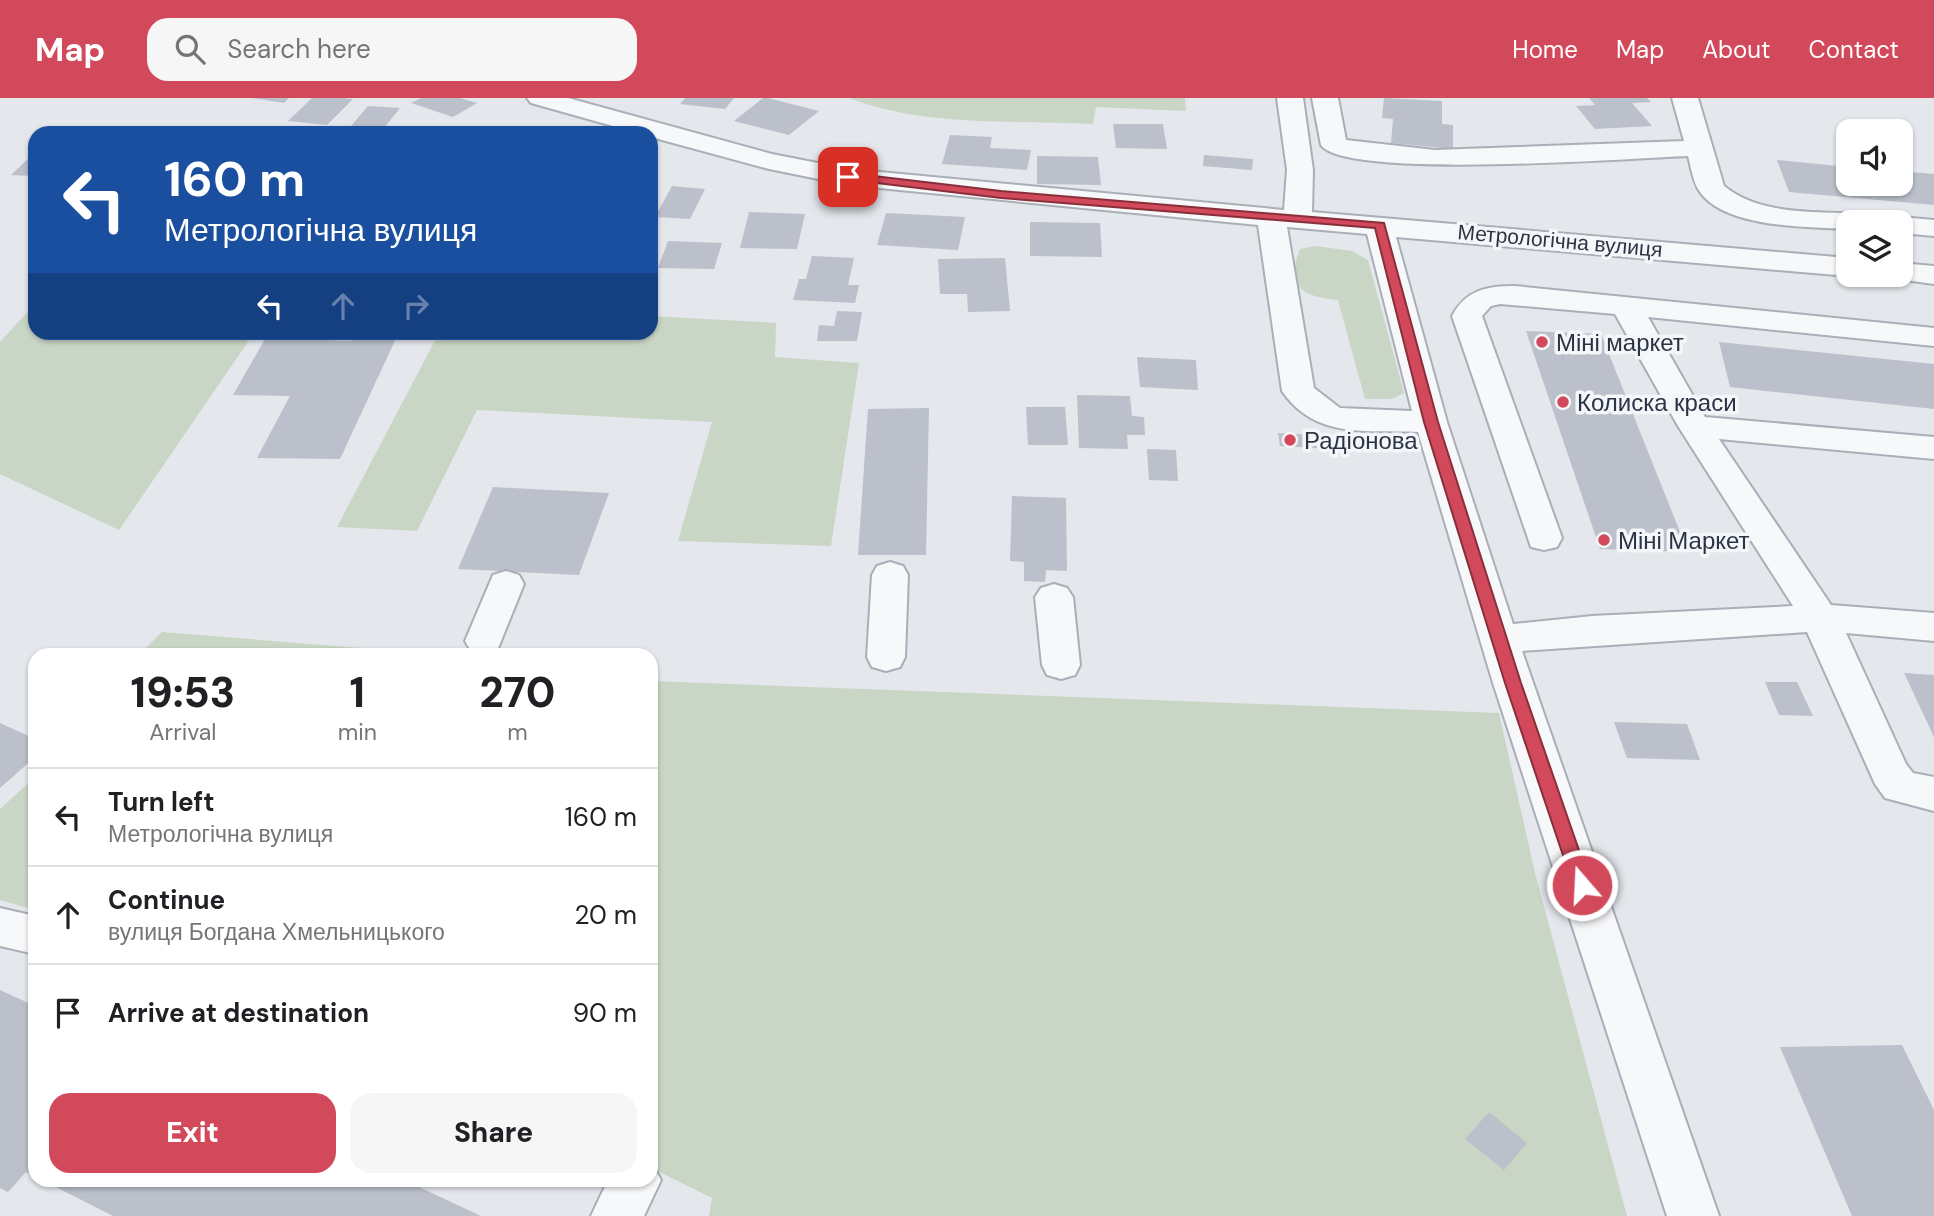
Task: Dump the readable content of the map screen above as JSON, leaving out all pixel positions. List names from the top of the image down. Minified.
{"streets":{"street":["Метрологічна вулиця"]},"places":["Міні маркет","Колиска краси","Радіонова","Міні Маркет"],"page":{"header":"Map","search":"Search here","nav":["Home","Map","About","Contact"],"turn":["160 m","Метрологічна вулиця"],"eta":["19:53","Arrival","1","min","270","m"],"list":[{"name":"Turn left","note":"Метрологічна вулиця","value":"160 m"},{"name":"Continue","note":"вулиця Богдана Хмельницького","value":"20 m"},{"name":"Arrive at destination","value":"90 m"}],"buttons":["Exit","Share"]}}
